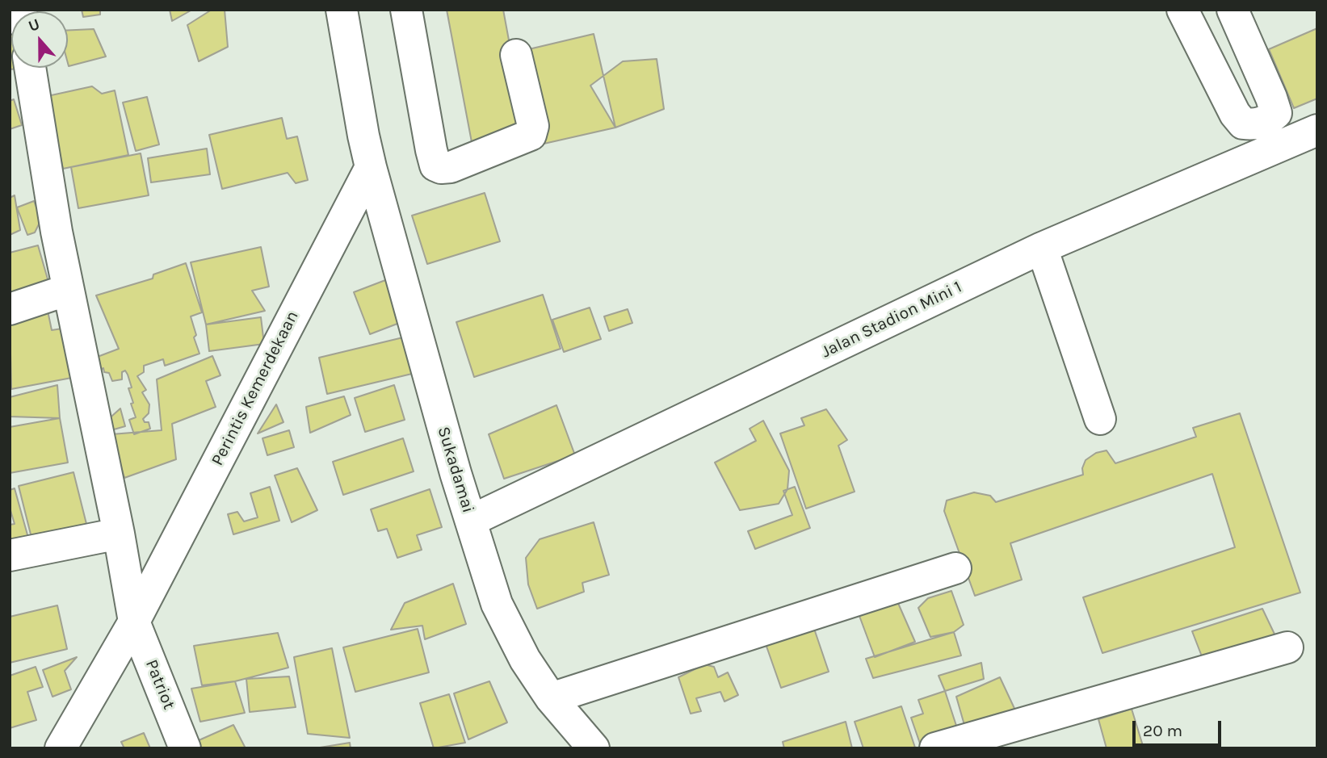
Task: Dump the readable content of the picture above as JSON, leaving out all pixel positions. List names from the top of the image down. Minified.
{"streets":{"street":["Jalan Stadion Mini 1","Perintis Kemerdekaan","Sukadamai","Patriot"]},"crossings":[["Jalan Stadion Mini 1","Sukadamai"],["Perintis Kemerdekaan","Sukadamai"],["Perintis Kemerdekaan","Patriot"]],"scale_bar":"20 m","north":"top"}
